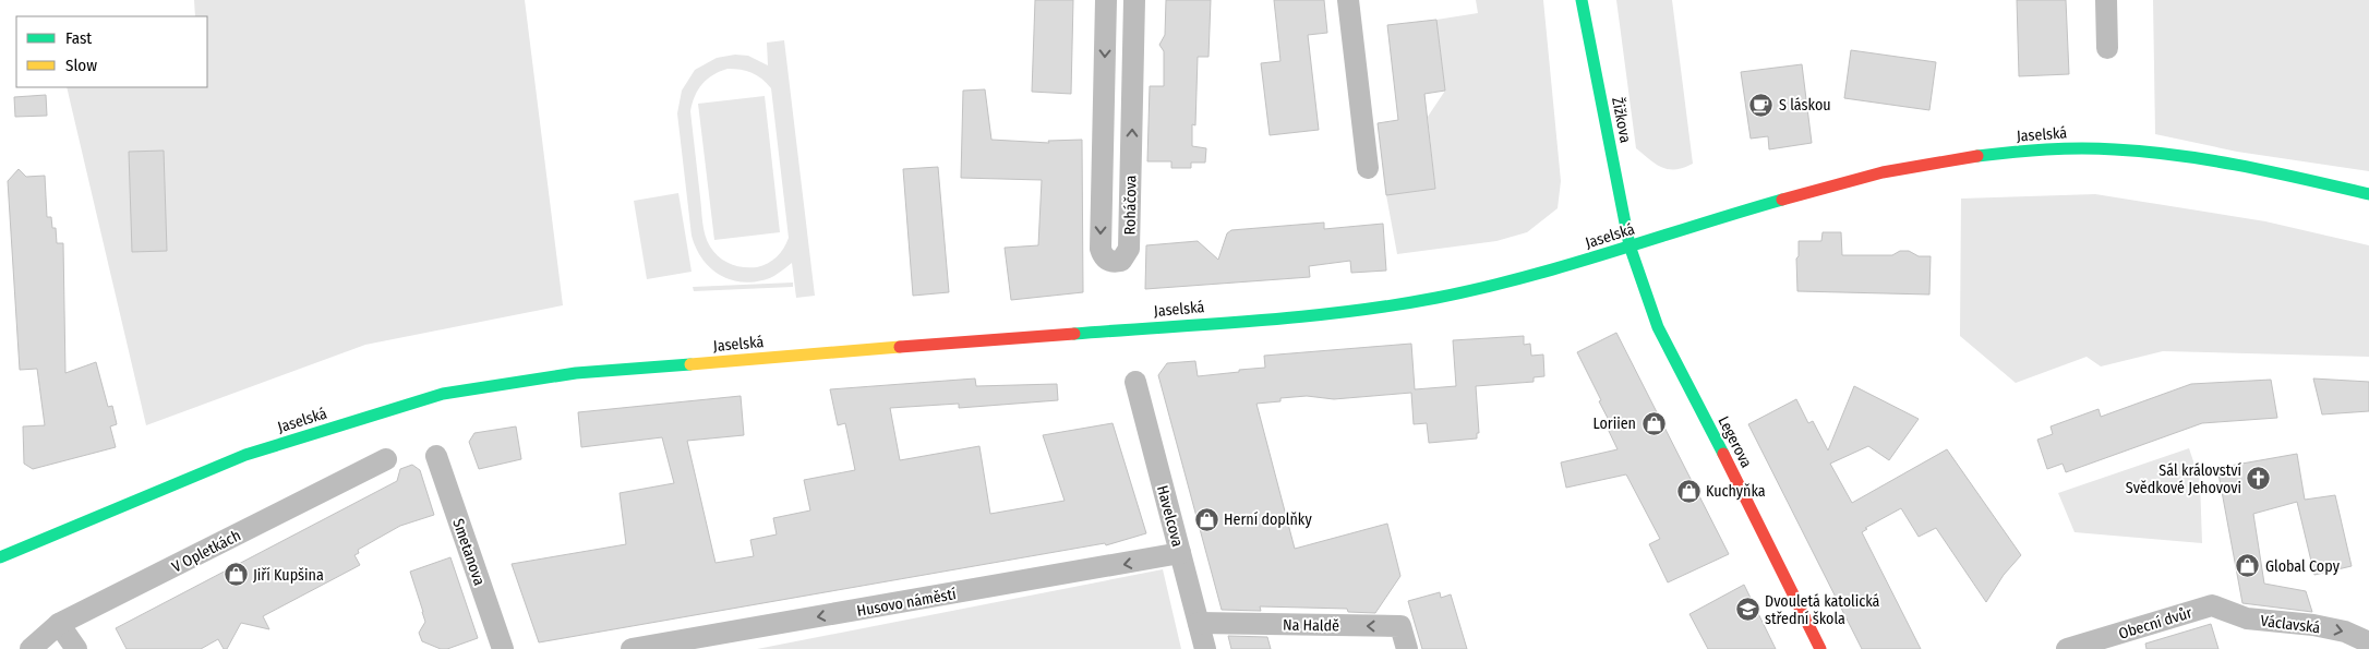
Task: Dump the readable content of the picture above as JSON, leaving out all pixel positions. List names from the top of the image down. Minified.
{"streets":{"street":["Žižkova","Jaselská","Roháčova","Legerova","Havelcova","V Opletkách","Smetanova","Husovo náměstí","Obecní dvůr","Václavská","Na Haldě"]},"crossings":[["Žižkova","Jaselská"],["Žižkova","Legerova"],["Jaselská","Legerova"],["Havelcova","Husovo náměstí"],["Havelcova","Na Haldě"],["Obecní dvůr","Václavská"]],"one_way":["Husovo náměstí","Václavská","Na Haldě"],"places":{"cafe":["S láskou"],"shop":["Loriien","Kuchyňka","Herní doplňky","Global Copy","Jiří Kupšina"],"church":["Sál království Svědkové Jehovovi"],"school or university":["Dvouletá katolická střední škola"]},"legend":["Fast","Slow"]}
